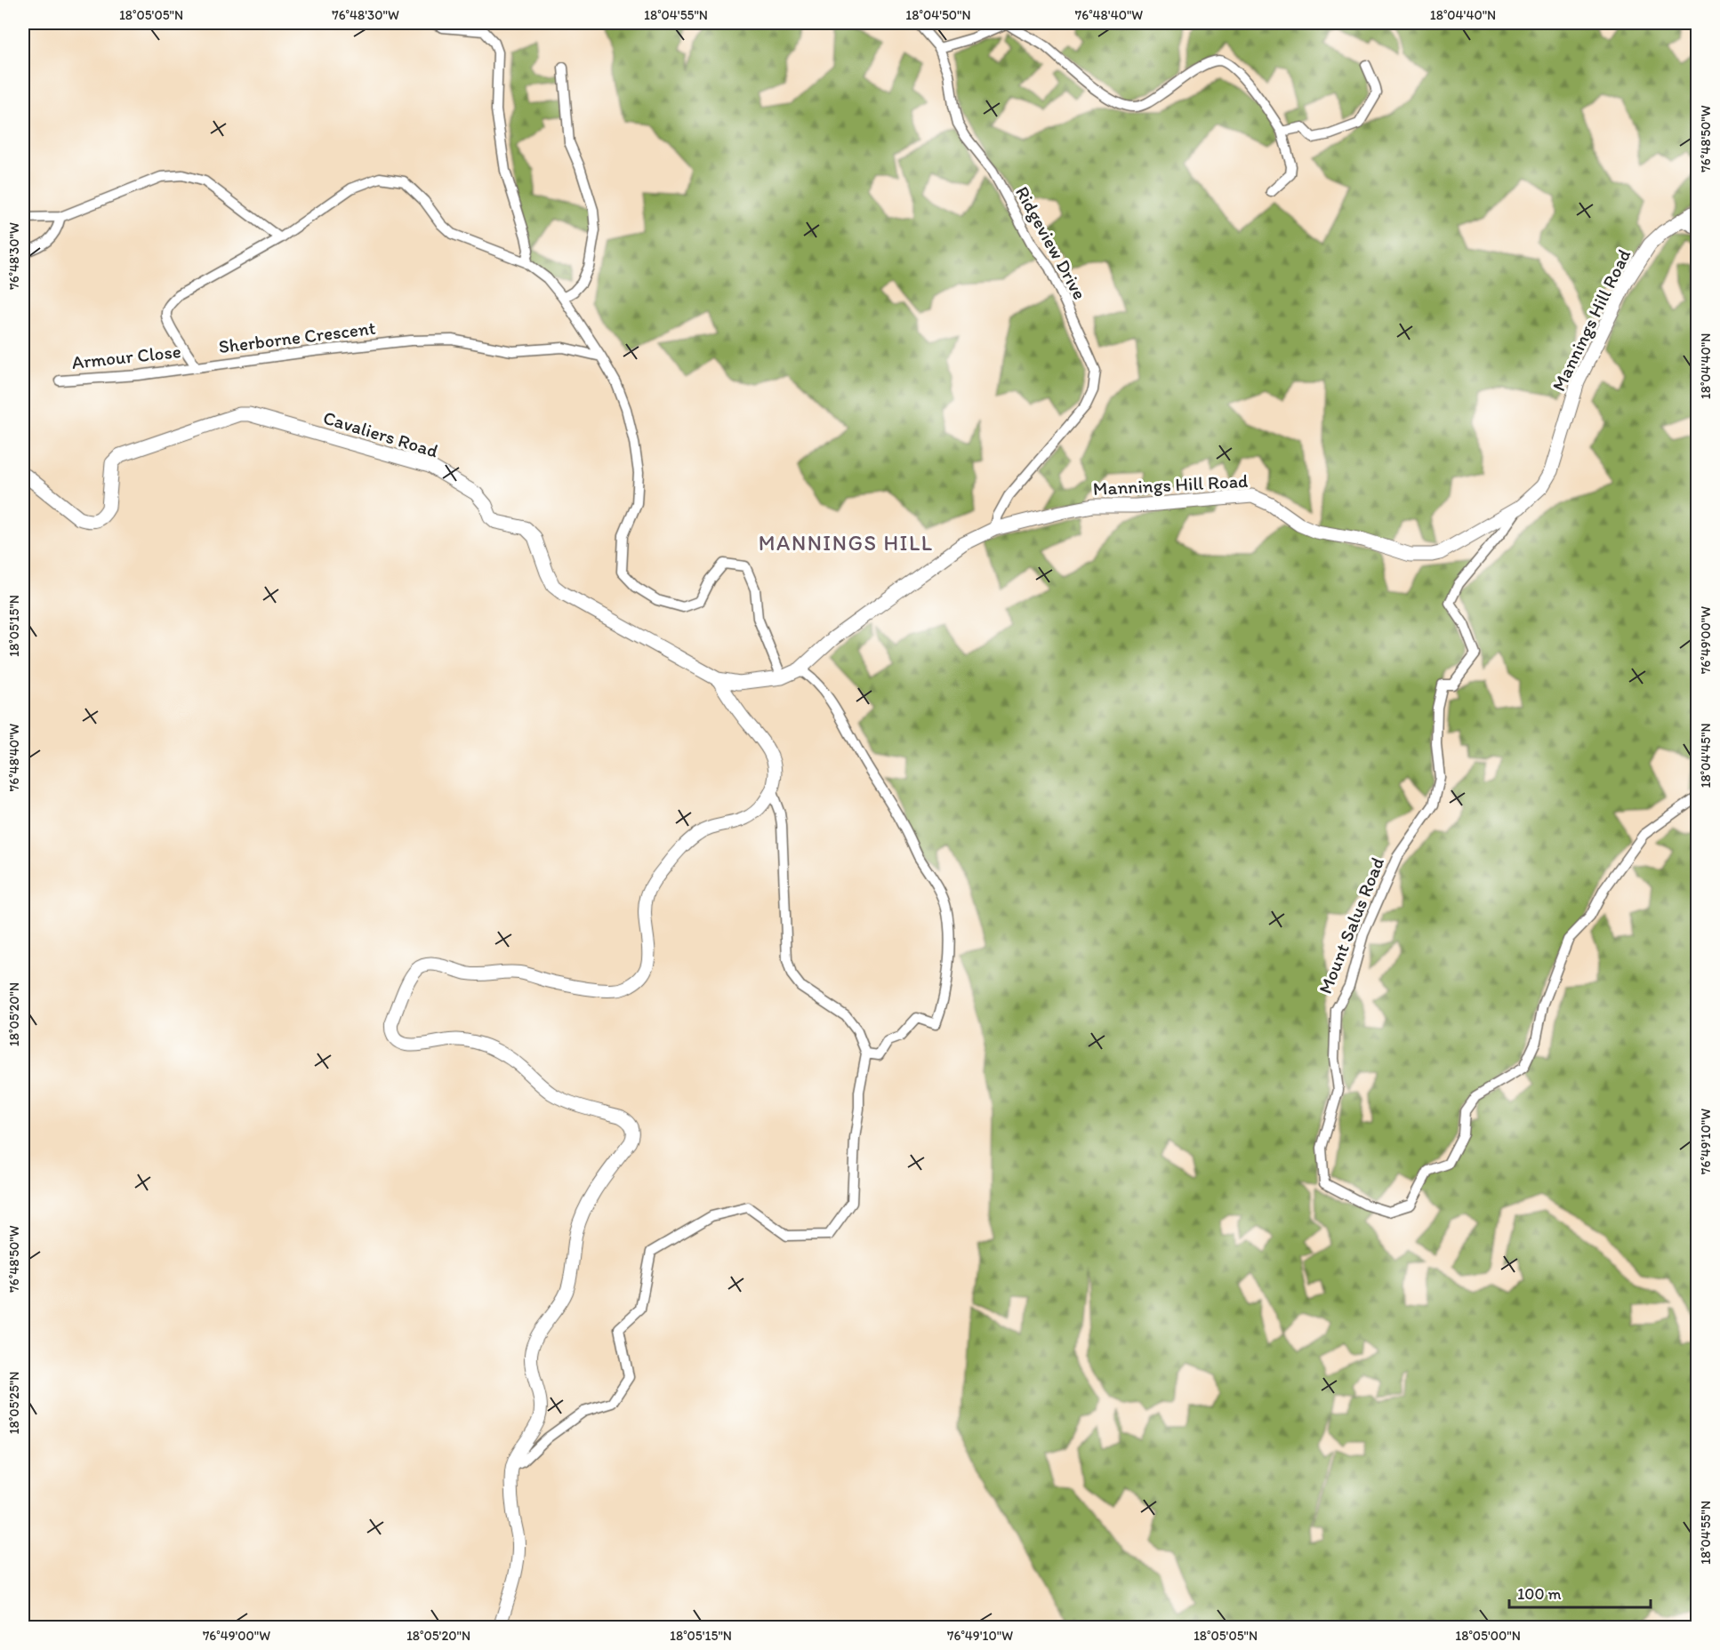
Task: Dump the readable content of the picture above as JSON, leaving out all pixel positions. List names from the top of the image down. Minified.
{"streets":{"main road":["Mannings Hill Road","Cavaliers Road"],"street":["Ridgeview Drive","Sherborne Crescent","Armour Close","Mount Salus Road"]},"crossings":[["Ridgeview Drive","Mannings Hill Road"],["Mannings Hill Road","Cavaliers Road"],["Mannings Hill Road","Mount Salus Road"],["Sherborne Crescent","Armour Close"]],"districts":["MANNINGS HILL"],"scale_bar":"100 m","coordinates":["18°05'05\"N","76°48'30\"W","18°04'55\"N","18°04'50\"N","76°48'40\"W","18°04'40\"N","76°48'50\"W","18°05'15\"N","76°49'00\"W","18°04'45\"N","18°05'20\"N","76°49'10\"W","18°05'25\"N","18°05'00\"N"]}
